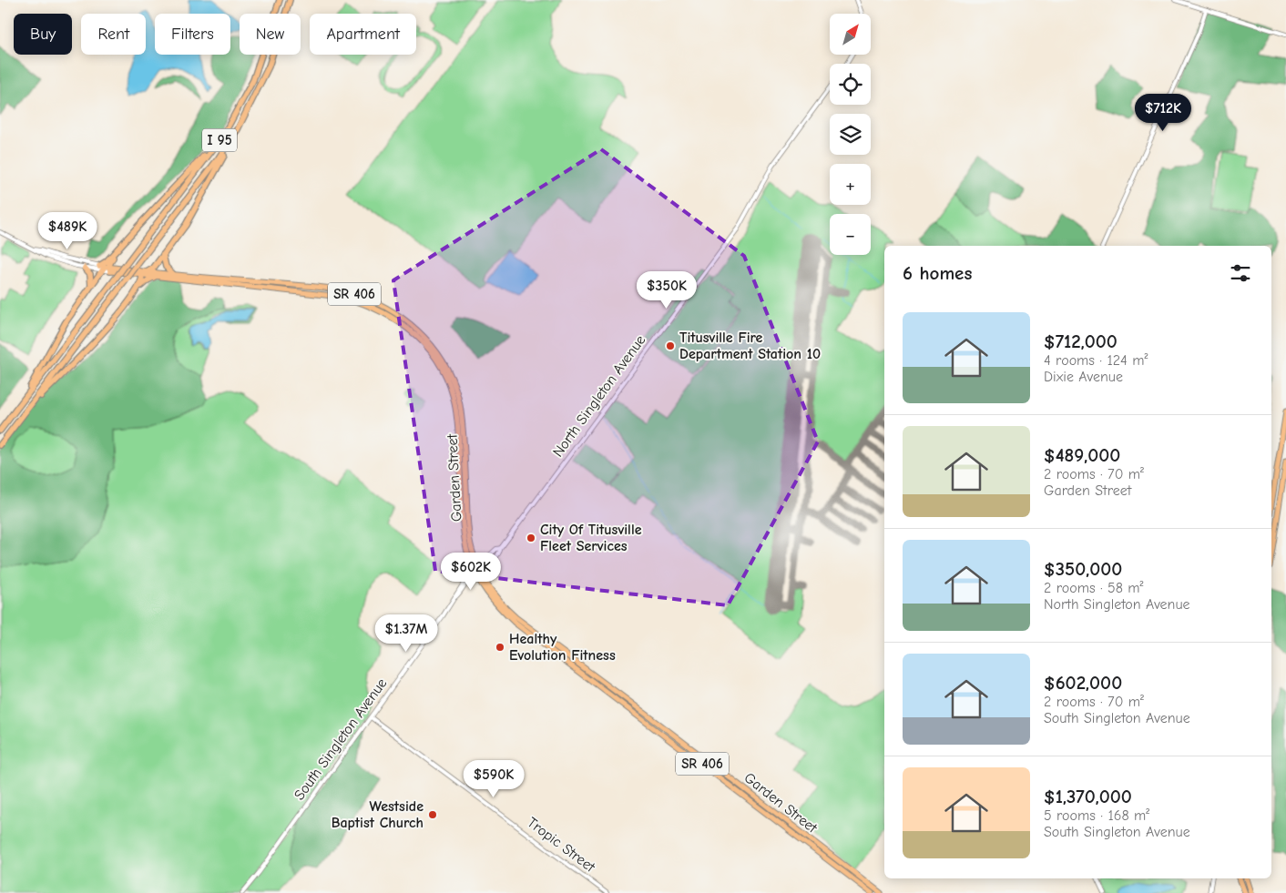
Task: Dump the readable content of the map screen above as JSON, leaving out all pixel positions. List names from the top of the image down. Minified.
{"streets":{"highway":["I 95"],"main road":["SR 406","Garden Street"],"street":["North Singleton Avenue","South Singleton Avenue","Tropic Street"]},"crossings":[["North Singleton Avenue","Garden Street"],["North Singleton Avenue","South Singleton Avenue"],["Garden Street","South Singleton Avenue"],["South Singleton Avenue","Tropic Street"]],"places":["Titusville Fire Department Station 10","City Of Titusville Fleet Services","Healthy Evolution Fitness","Westside Baptist Church"],"north":"top right","page":{"map_buttons":["+","−"],"chip":["Buy","Rent","Filters","New","Apartment"],"price":["$712K","$489K","$350K","$602K","$1.37M","$590K"],"heading":"6 homes","list":[{"name":"$712,000","note":"4 rooms · 124 m² · Dixie Avenue"},{"name":"$489,000","note":"2 rooms · 70 m² · Garden Street"},{"name":"$350,000","note":"2 rooms · 58 m² · North Singleton Avenue"},{"name":"$602,000","note":"2 rooms · 70 m² · South Singleton Avenue"},{"name":"$1,370,000","note":"5 rooms · 168 m² · South Singleton Avenue"}]}}
